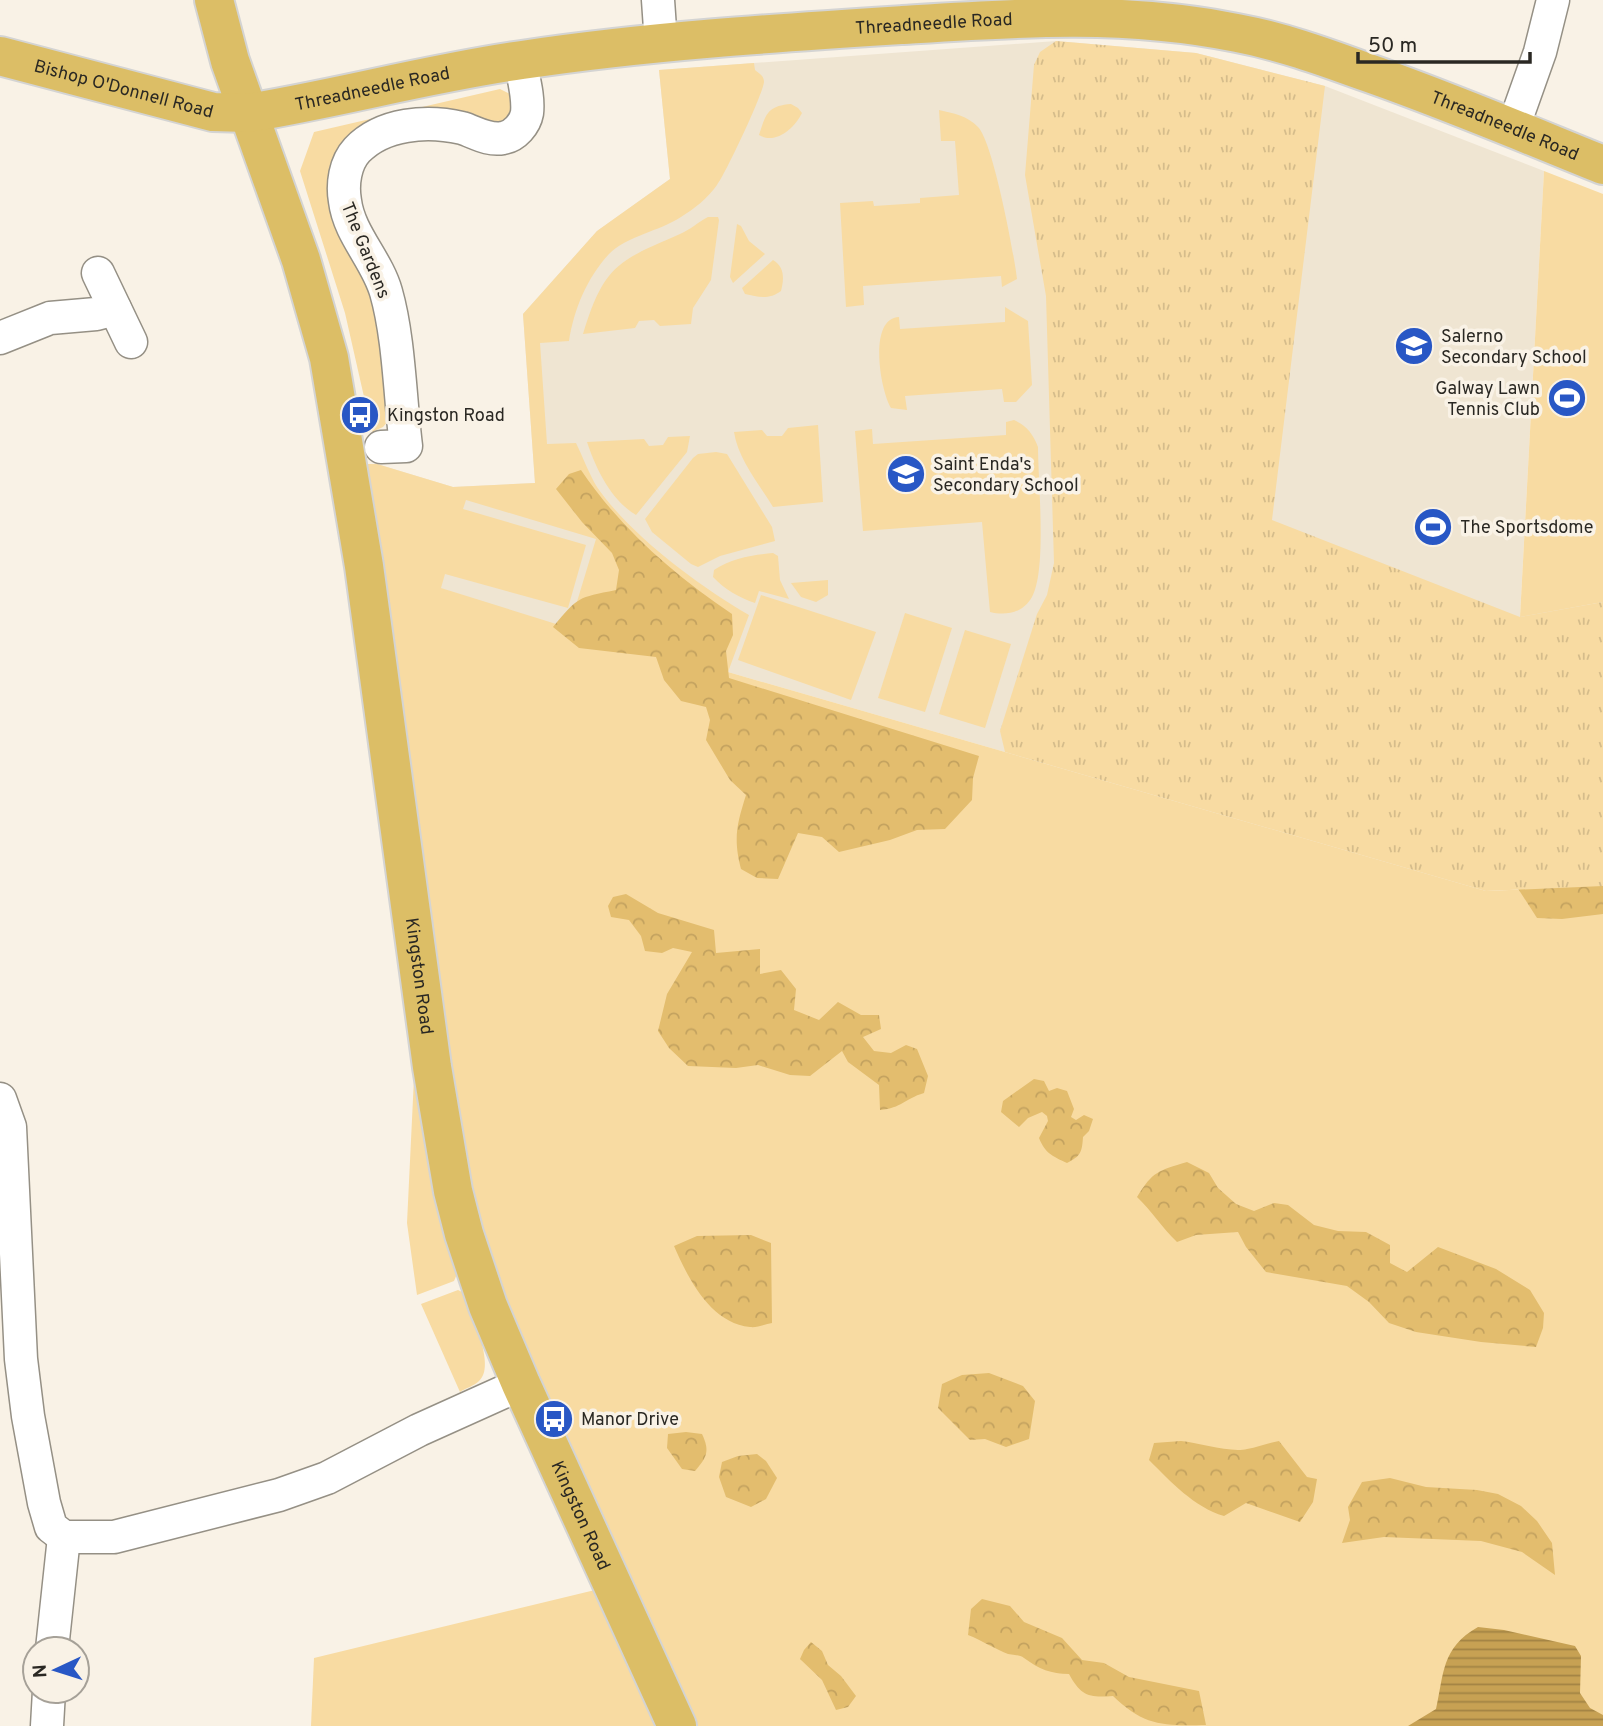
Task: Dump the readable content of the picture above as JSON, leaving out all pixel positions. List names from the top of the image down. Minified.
{"streets":{"main road":["Threadneedle Road","Bishop O'Donnell Road","Kingston Road"],"street":["The Gardens"]},"crossings":[["Threadneedle Road","Bishop O'Donnell Road"],["Threadneedle Road","The Gardens"],["Threadneedle Road","Kingston Road"],["Bishop O'Donnell Road","Kingston Road"]],"places":{"school or university":["Salerno Secondary School","Saint Enda's Secondary School"],"sports":["Galway Lawn Tennis Club","The Sportsdome"],"bus stop":["Kingston Road","Manor Drive"]},"scale_bar":"50 m","north":"left"}
